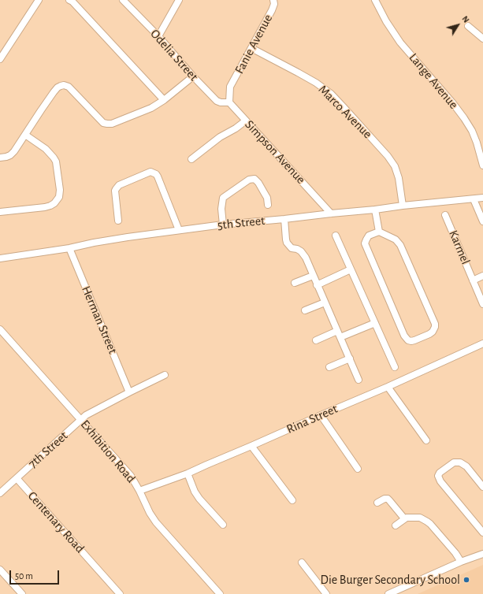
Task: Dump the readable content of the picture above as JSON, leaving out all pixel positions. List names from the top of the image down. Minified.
{"streets":{"street":["Fanie Avenue","Odelia Street","Lange Avenue","Marco Avenue","Simpson Avenue","5th Street","Karmel","Herman Street","Rina Street","7th Street","Exhibition Road","Centenary Road"]},"crossings":[["Fanie Avenue","Odelia Street"],["Fanie Avenue","Marco Avenue"],["Fanie Avenue","Simpson Avenue"],["Odelia Street","Simpson Avenue"],["Marco Avenue","5th Street"],["Simpson Avenue","5th Street"],["5th Street","Herman Street"],["Herman Street","7th Street"],["Rina Street","Exhibition Road"],["7th Street","Exhibition Road"],["7th Street","Centenary Road"]],"places":["Die Burger Secondary School"],"scale_bar":"50 m","north":"top right"}
